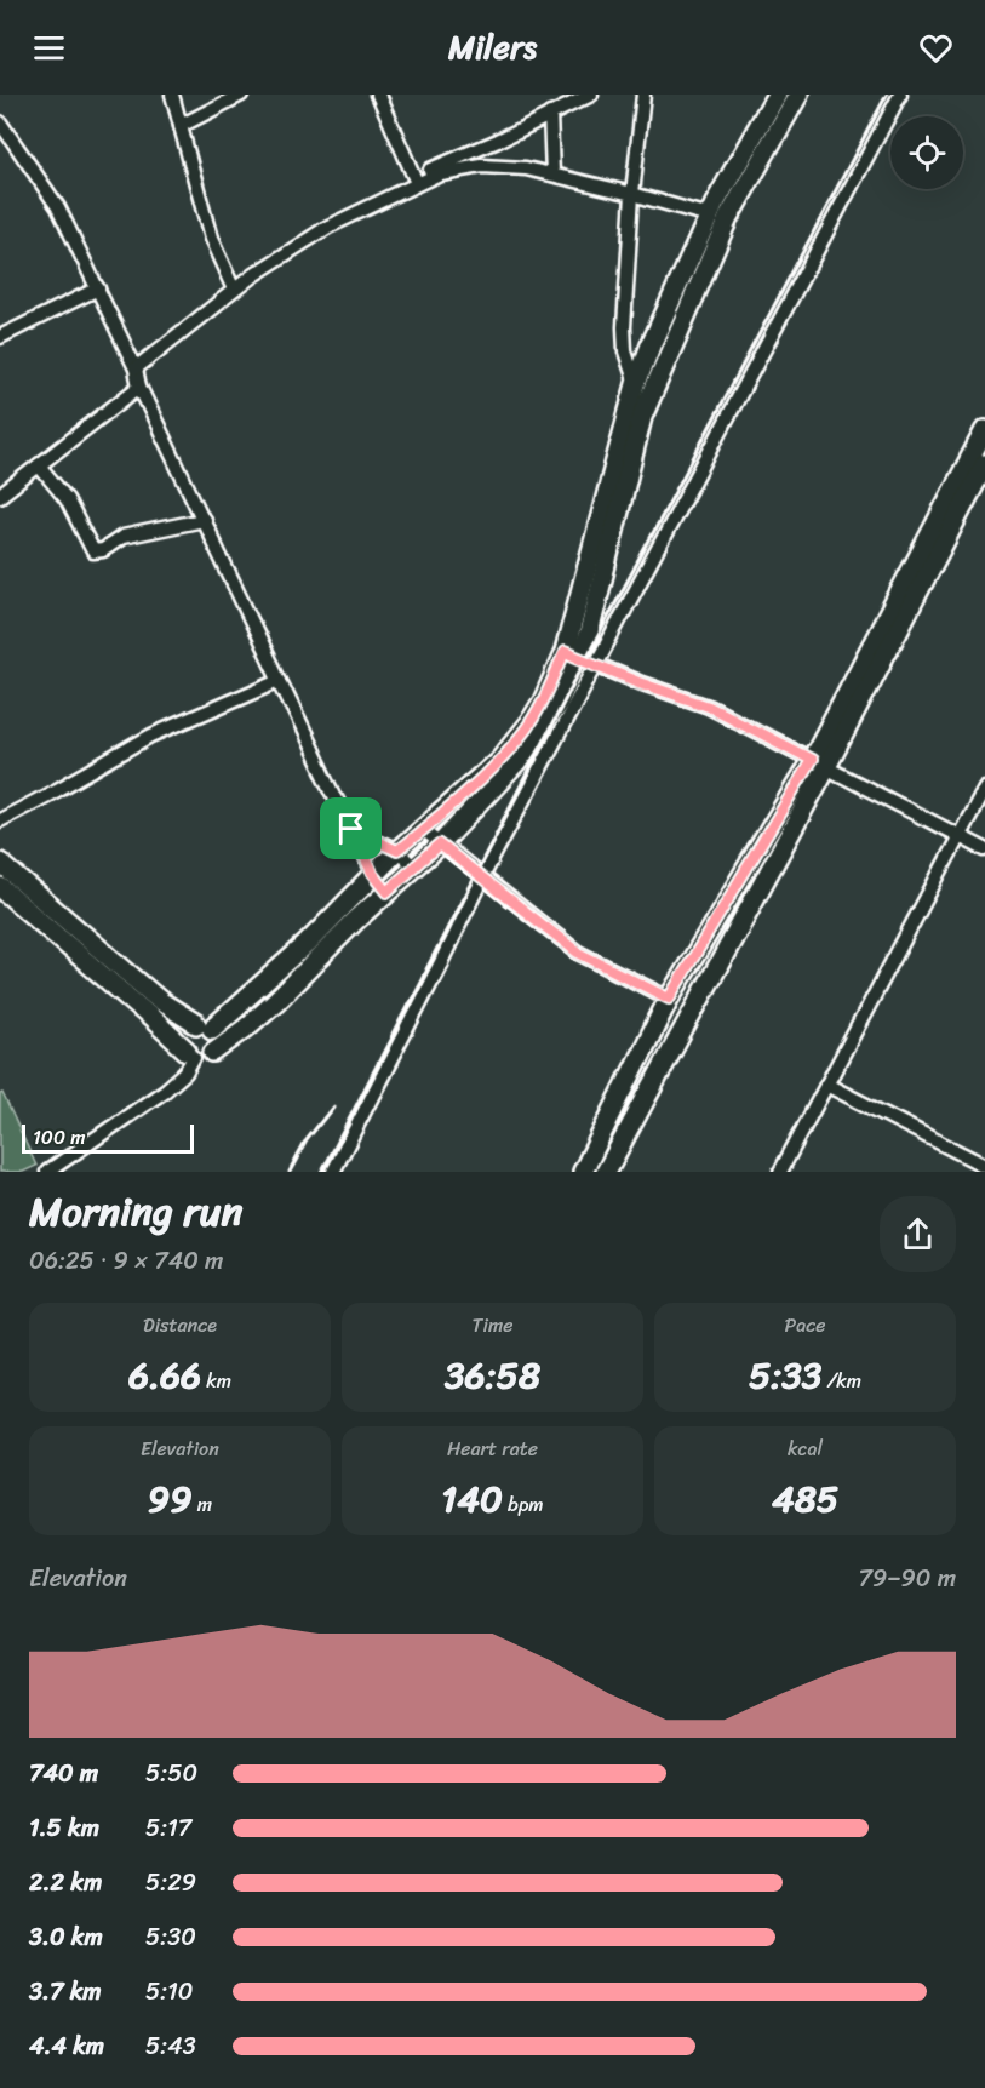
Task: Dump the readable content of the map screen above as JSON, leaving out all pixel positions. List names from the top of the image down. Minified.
{"scale_bar":"100 m","page":{"header":"Milers","scale":"100 m","heading":["Morning run","06:25 · 9 × 740 m"],"stats":[["Distance","6.66 km"],["Time","36:58"],["Pace","5:33 /km"],["Elevation","99 m"],["Heart rate","140 bpm"],["kcal","485"]],"chart":["Elevation","79–90 m"],"list":[{"name":"740 m","note":"5:50"},{"name":"1.5 km","note":"5:17"},{"name":"2.2 km","note":"5:29"},{"name":"3.0 km","note":"5:30"},{"name":"3.7 km","note":"5:10"},{"name":"4.4 km","note":"5:43"}]}}
